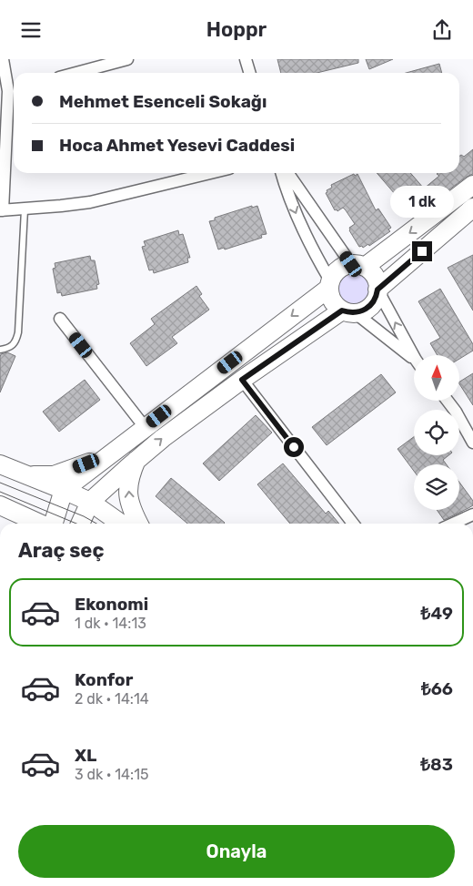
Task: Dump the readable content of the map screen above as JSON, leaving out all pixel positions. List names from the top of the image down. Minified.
{"north":"top","page":{"header":"Hoppr","banner":["Mehmet Esenceli Sokağı","Hoca Ahmet Yesevi Caddesi"],"bubble":"1 dk","heading":"Araç seç","list":[{"name":"Ekonomi","note":"1 dk · 14:13","value":"₺49"},{"name":"Konfor","note":"2 dk · 14:14","value":"₺66"},{"name":"XL","note":"3 dk · 14:15","value":"₺83"}],"buttons":"Onayla"}}
